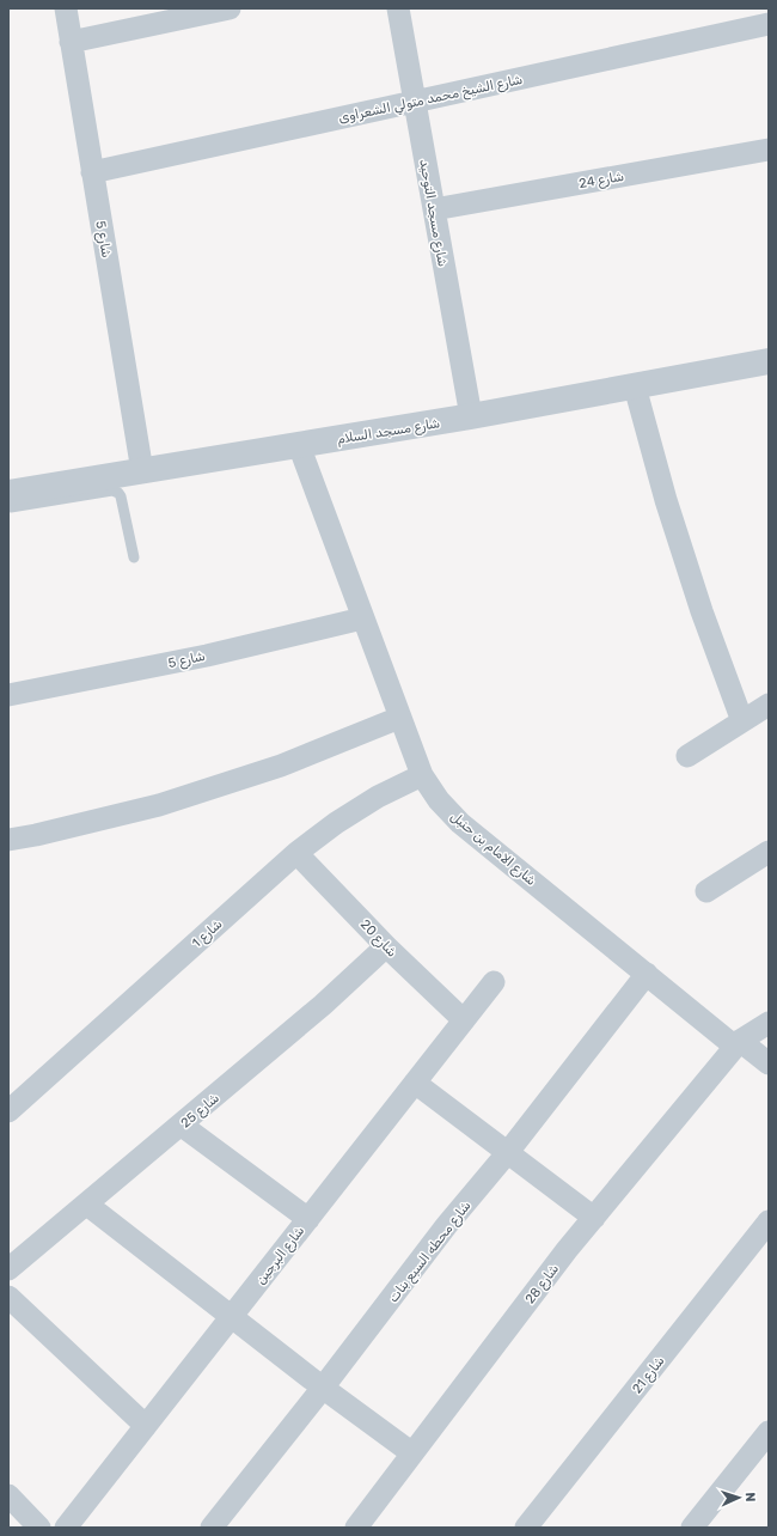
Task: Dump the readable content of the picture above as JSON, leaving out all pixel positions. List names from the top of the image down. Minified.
{"streets":{"street":["شارع الشيخ محمد متولي الشعراوى","شارع 24","شارع مسجد التوحيد","شارع 5","شارع مسجد السلام","شارع الامام بن حنبل","شارع 1","شارع 20","شارع 25","شارع محطه السبع بنات","شارع البرجين","شارع 28","شارع 21"]},"crossings":[["شارع الشيخ محمد متولي الشعراوى","شارع مسجد التوحيد"],["شارع الشيخ محمد متولي الشعراوى","شارع 5"],["شارع 24","شارع مسجد التوحيد"],["شارع مسجد التوحيد","شارع مسجد السلام"],["شارع 5","شارع مسجد السلام"],["شارع 5","شارع الامام بن حنبل"],["شارع مسجد السلام","شارع الامام بن حنبل"],["شارع الامام بن حنبل","شارع 1"],["شارع الامام بن حنبل","شارع محطه السبع بنات"],["شارع الامام بن حنبل","شارع 28"],["شارع 1","شارع 20"],["شارع 20","شارع 25"],["شارع 20","شارع البرجين"]],"north":"right"}
